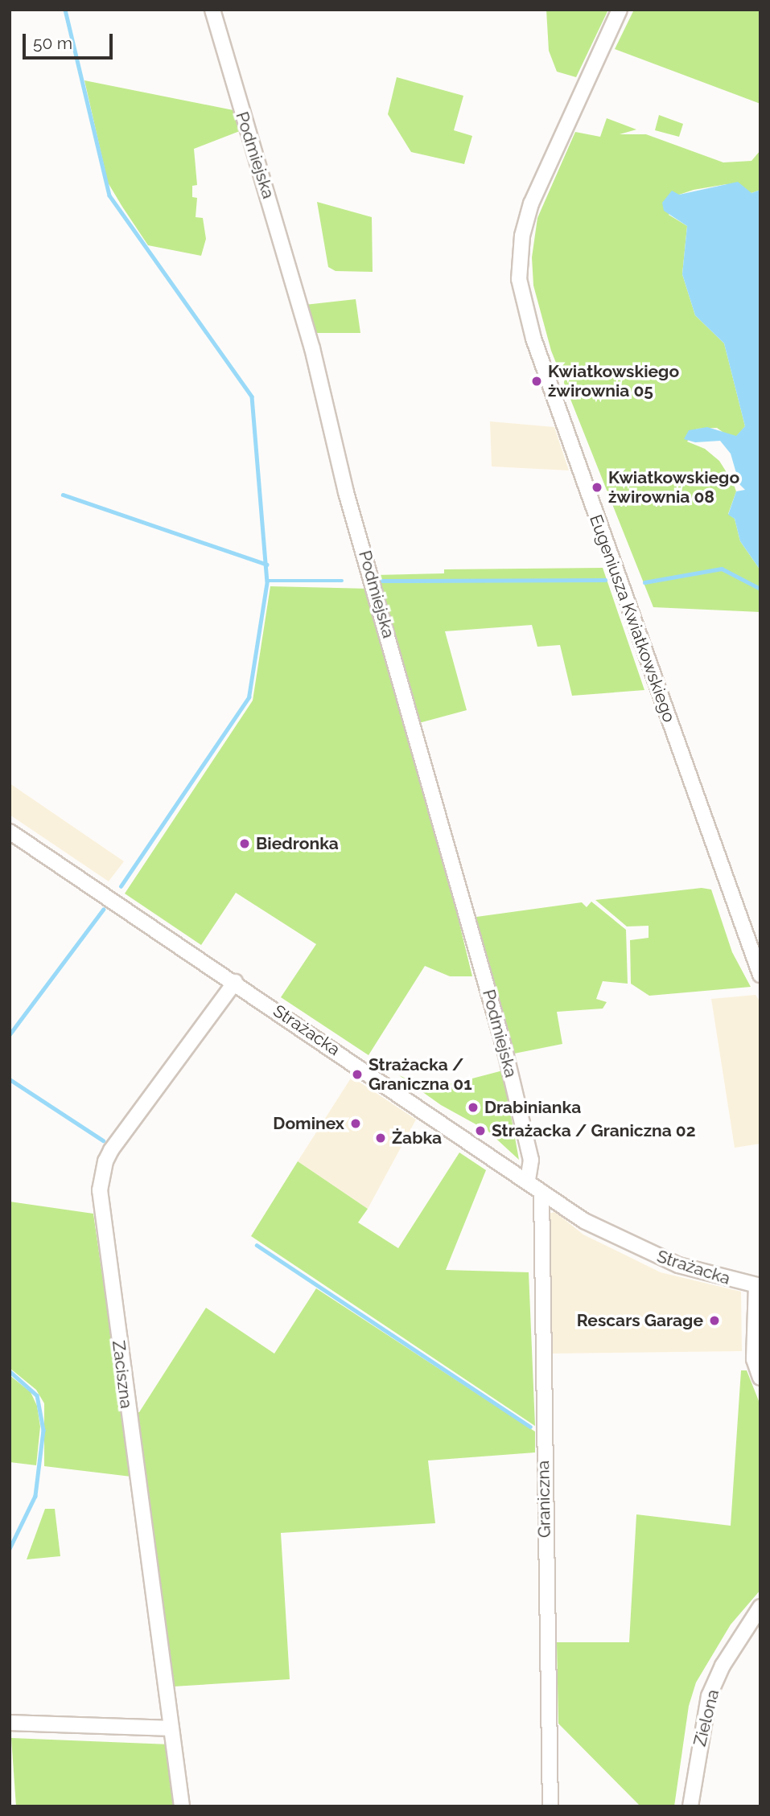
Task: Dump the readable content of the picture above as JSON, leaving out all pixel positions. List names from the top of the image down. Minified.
{"streets":{"street":["Podmiejska","Eugeniusza Kwiatkowskiego","Strażacka","Zaciszna","Graniczna","Zielona"]},"crossings":[["Podmiejska","Strażacka"],["Strażacka","Zaciszna"],["Strażacka","Graniczna"]],"places":["Kwiatkowskiego żwirownia 05","Kwiatkowskiego żwirownia 08","Biedronka","Strażacka / Graniczna 01","Drabinianka","Dominex","Strażacka / Graniczna 02","Żabka","Rescars Garage"],"scale_bar":"50 m"}
